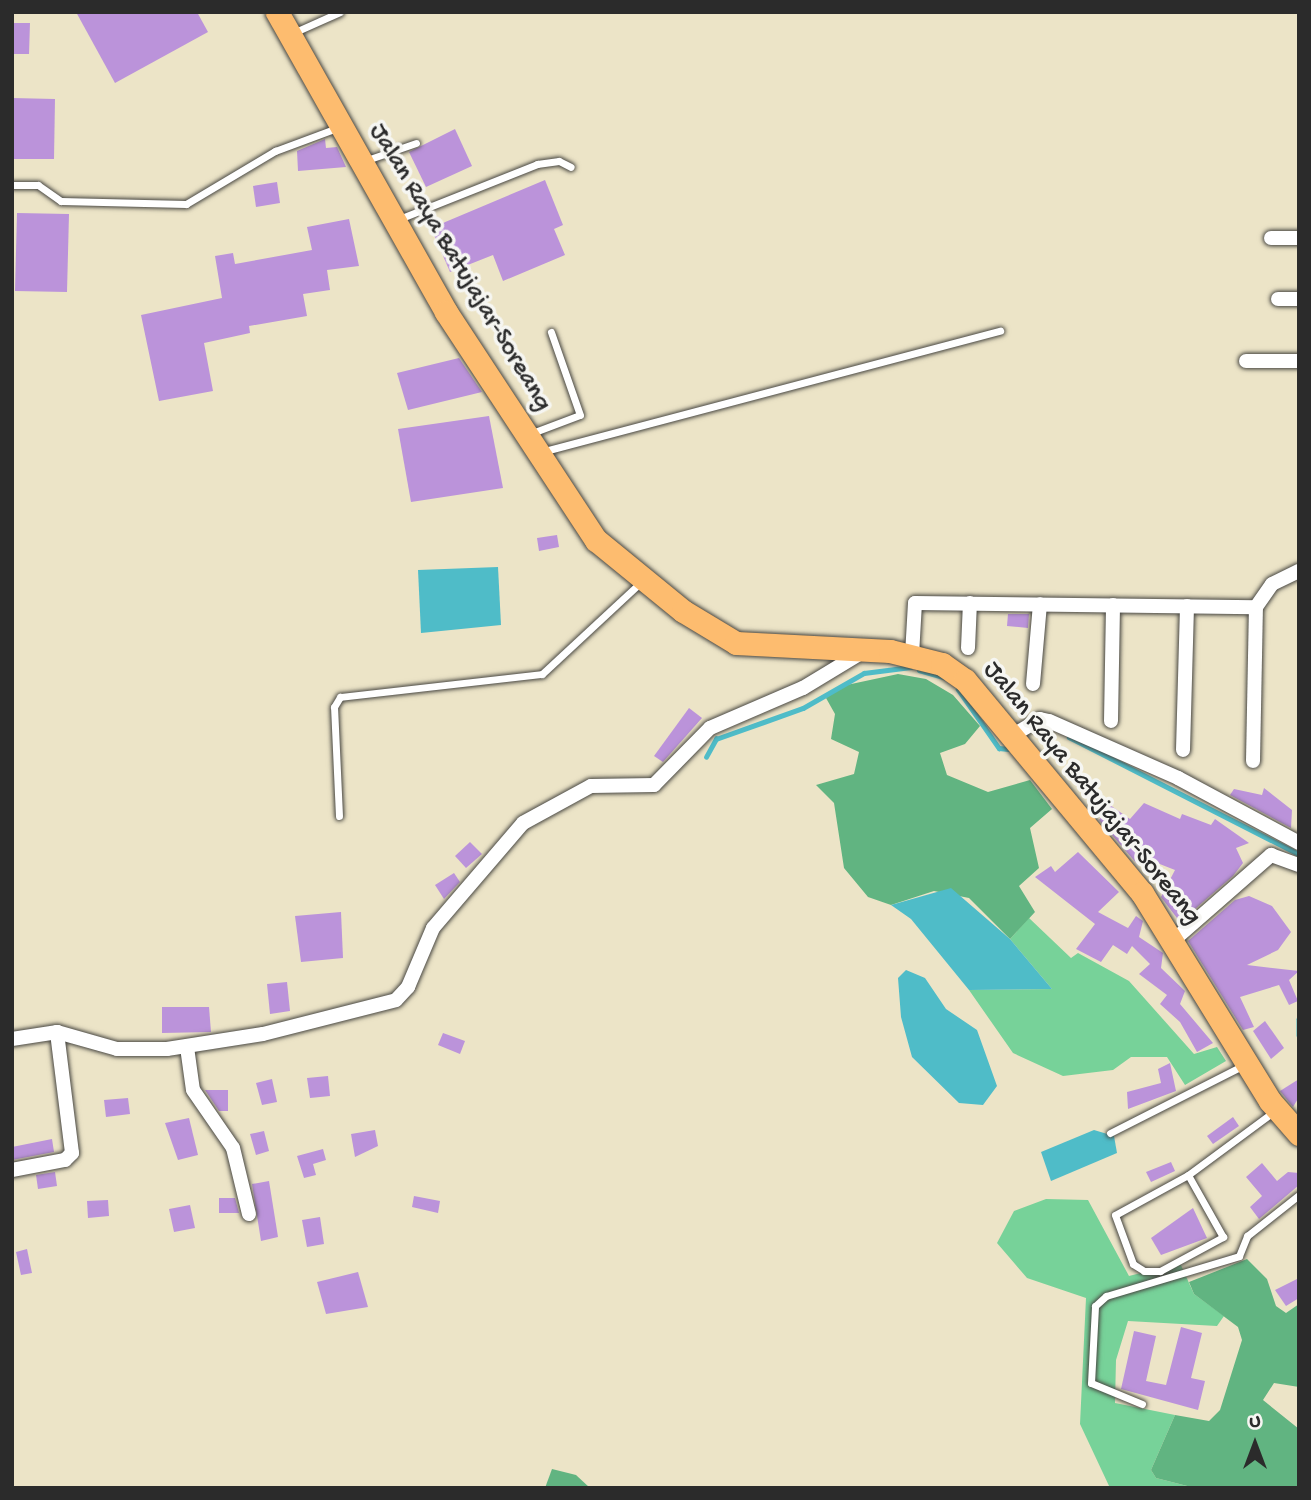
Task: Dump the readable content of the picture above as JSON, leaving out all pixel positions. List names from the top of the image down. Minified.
{"streets":{"highway":["Jalan Raya Batujajar-Soreang"]},"north":"top"}
